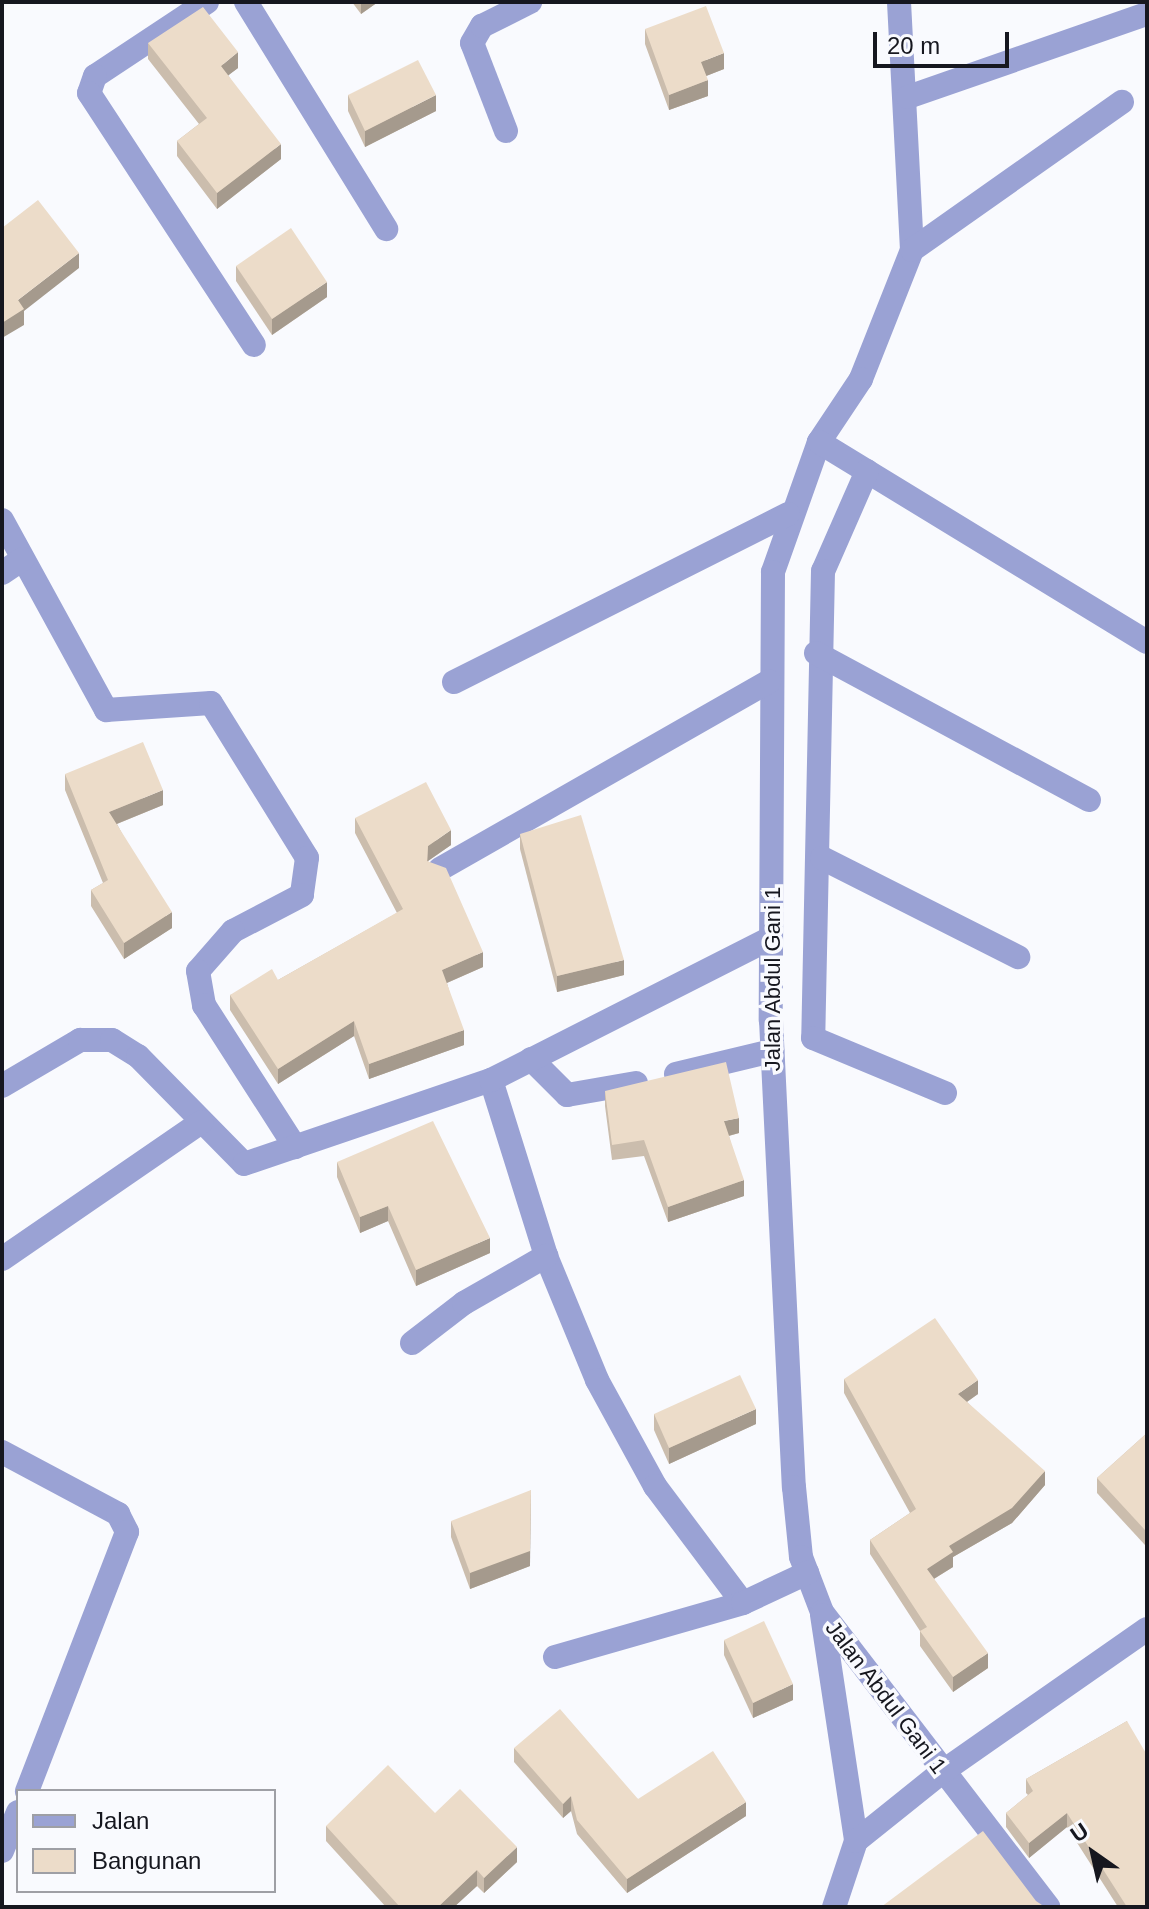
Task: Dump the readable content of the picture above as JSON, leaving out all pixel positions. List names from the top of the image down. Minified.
{"streets":{"street":["Jalan Abdul Gani 1"]},"legend":["Jalan","Bangunan"],"scale_bar":"20 m","north":"top left"}
